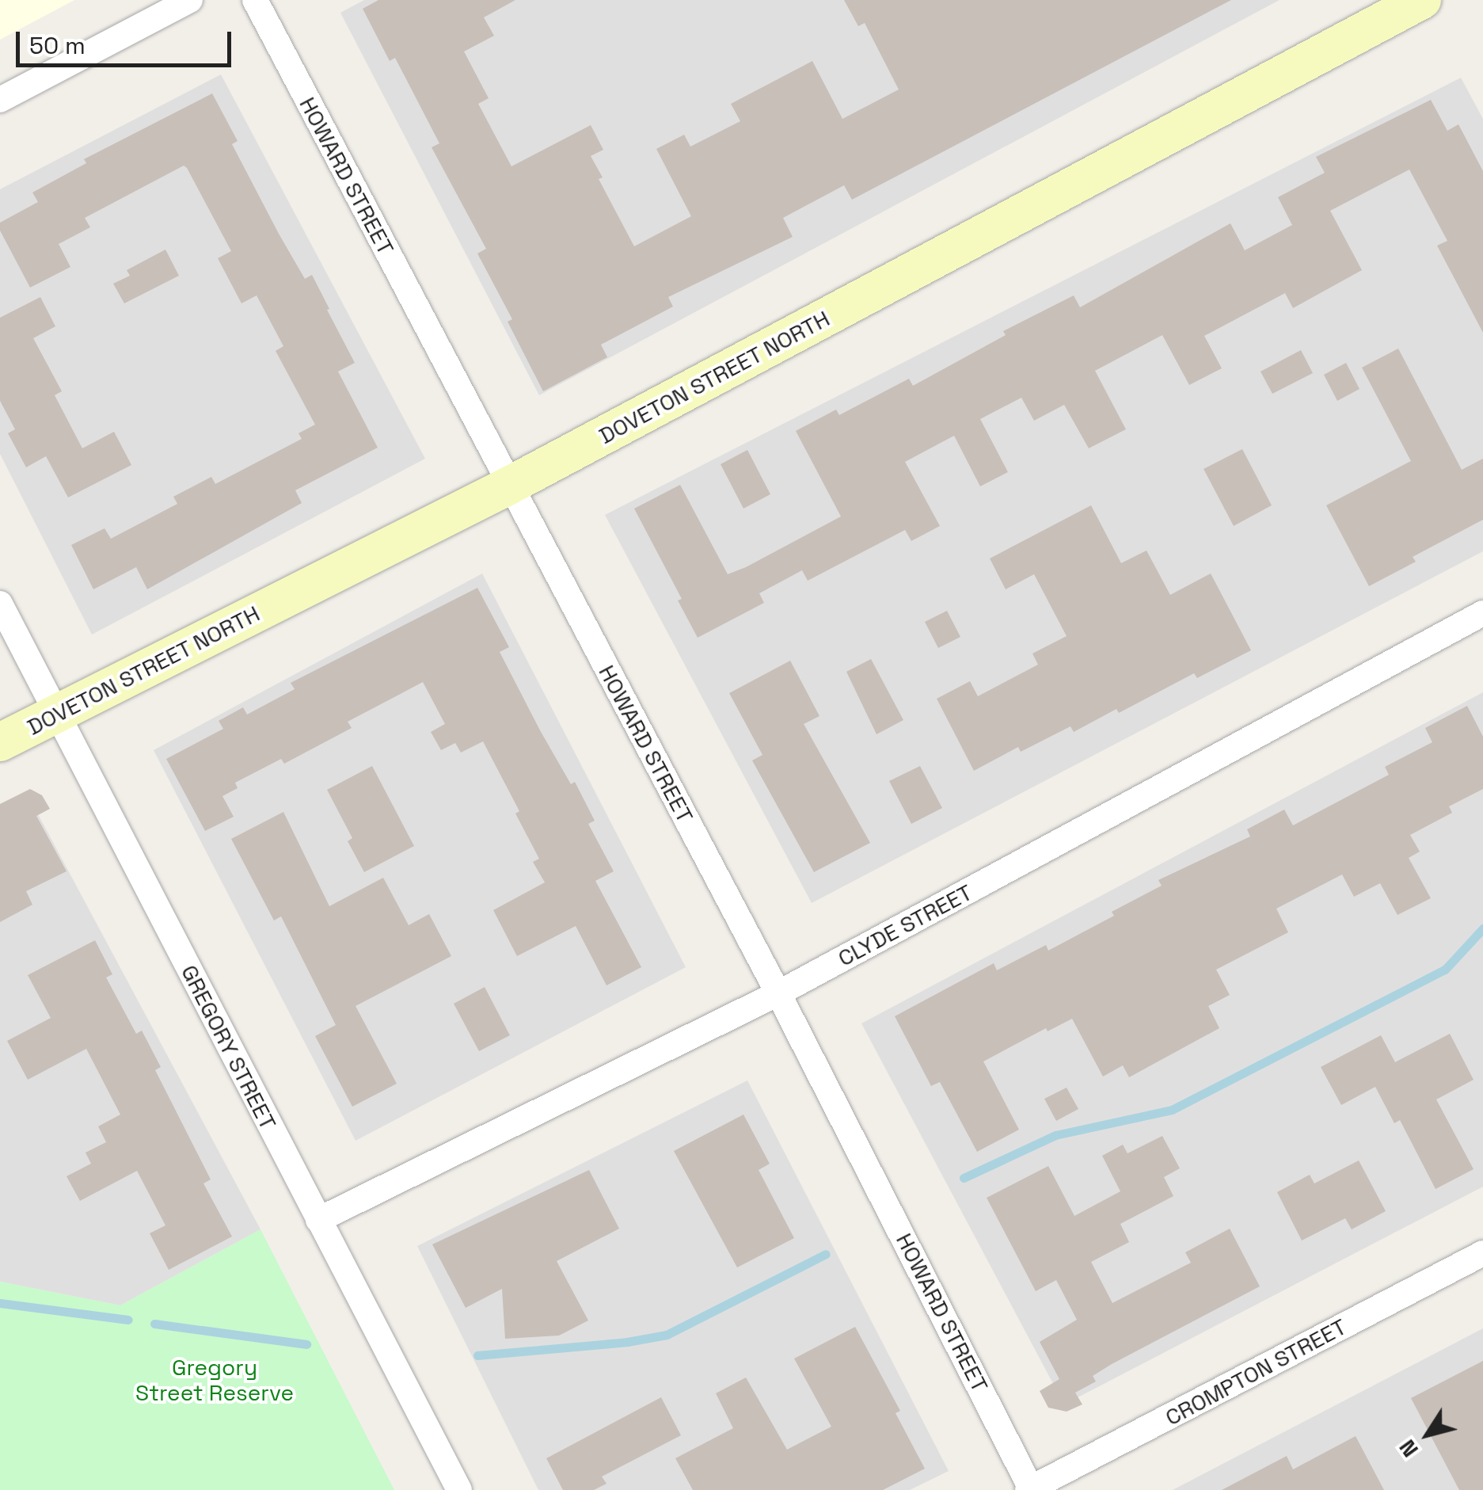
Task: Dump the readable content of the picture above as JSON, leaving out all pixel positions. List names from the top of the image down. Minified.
{"streets":{"main road":["DOVETON STREET NORTH"],"street":["HOWARD STREET","CLYDE STREET","GREGORY STREET","CROMPTON STREET"]},"crossings":[["HOWARD STREET","DOVETON STREET NORTH"],["HOWARD STREET","CLYDE STREET"],["HOWARD STREET","CROMPTON STREET"],["DOVETON STREET NORTH","GREGORY STREET"],["CLYDE STREET","GREGORY STREET"]],"parks":["Gregory Street Reserve"],"scale_bar":"50 m","north":"bottom left"}
